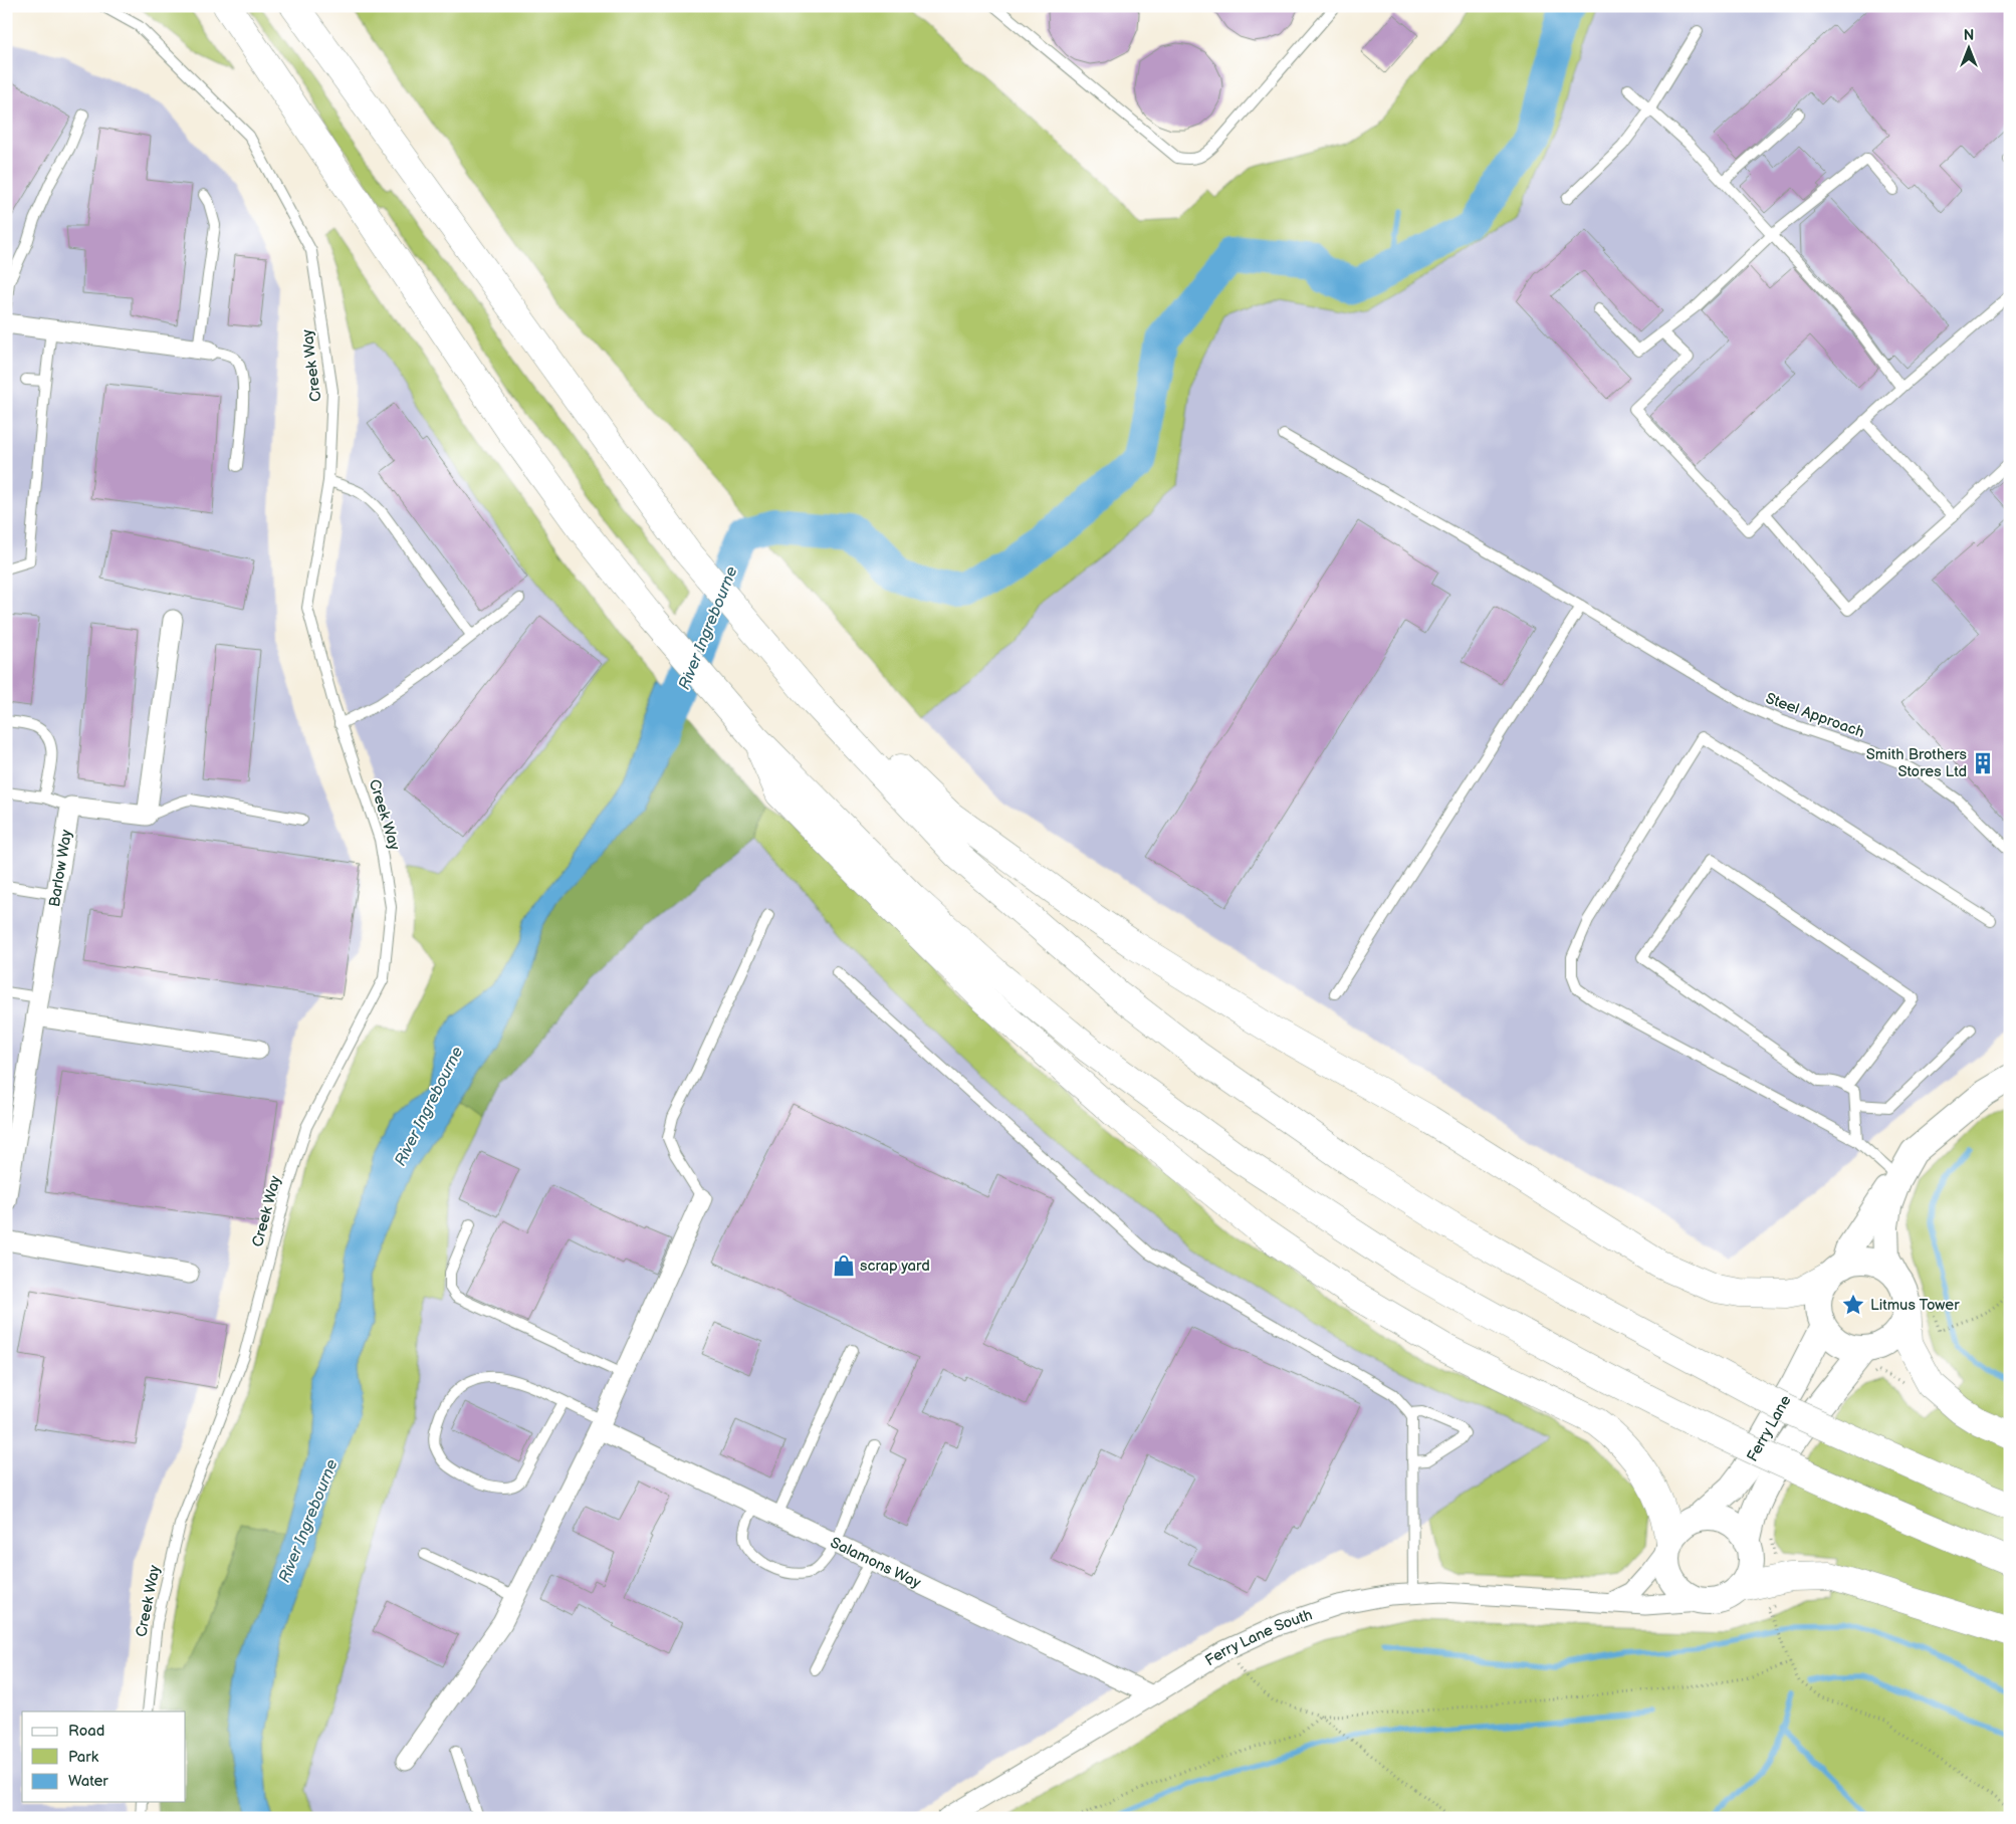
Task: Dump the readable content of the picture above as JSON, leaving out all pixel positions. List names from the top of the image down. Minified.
{"streets":{"street":["Barlow Way","Ferry Lane","Salamons Way","Ferry Lane South"],"lane":["Creek Way","Steel Approach"]},"crossings":[["Ferry Lane","Ferry Lane South"],["Salamons Way","Ferry Lane South"]],"water":["River Ingrebourne"],"places":{"building":["Smith Brothers Stores Ltd"],"shop":["scrap yard"],"place":["Litmus Tower"]},"legend":["Road","Park","Water"],"north":"top"}
